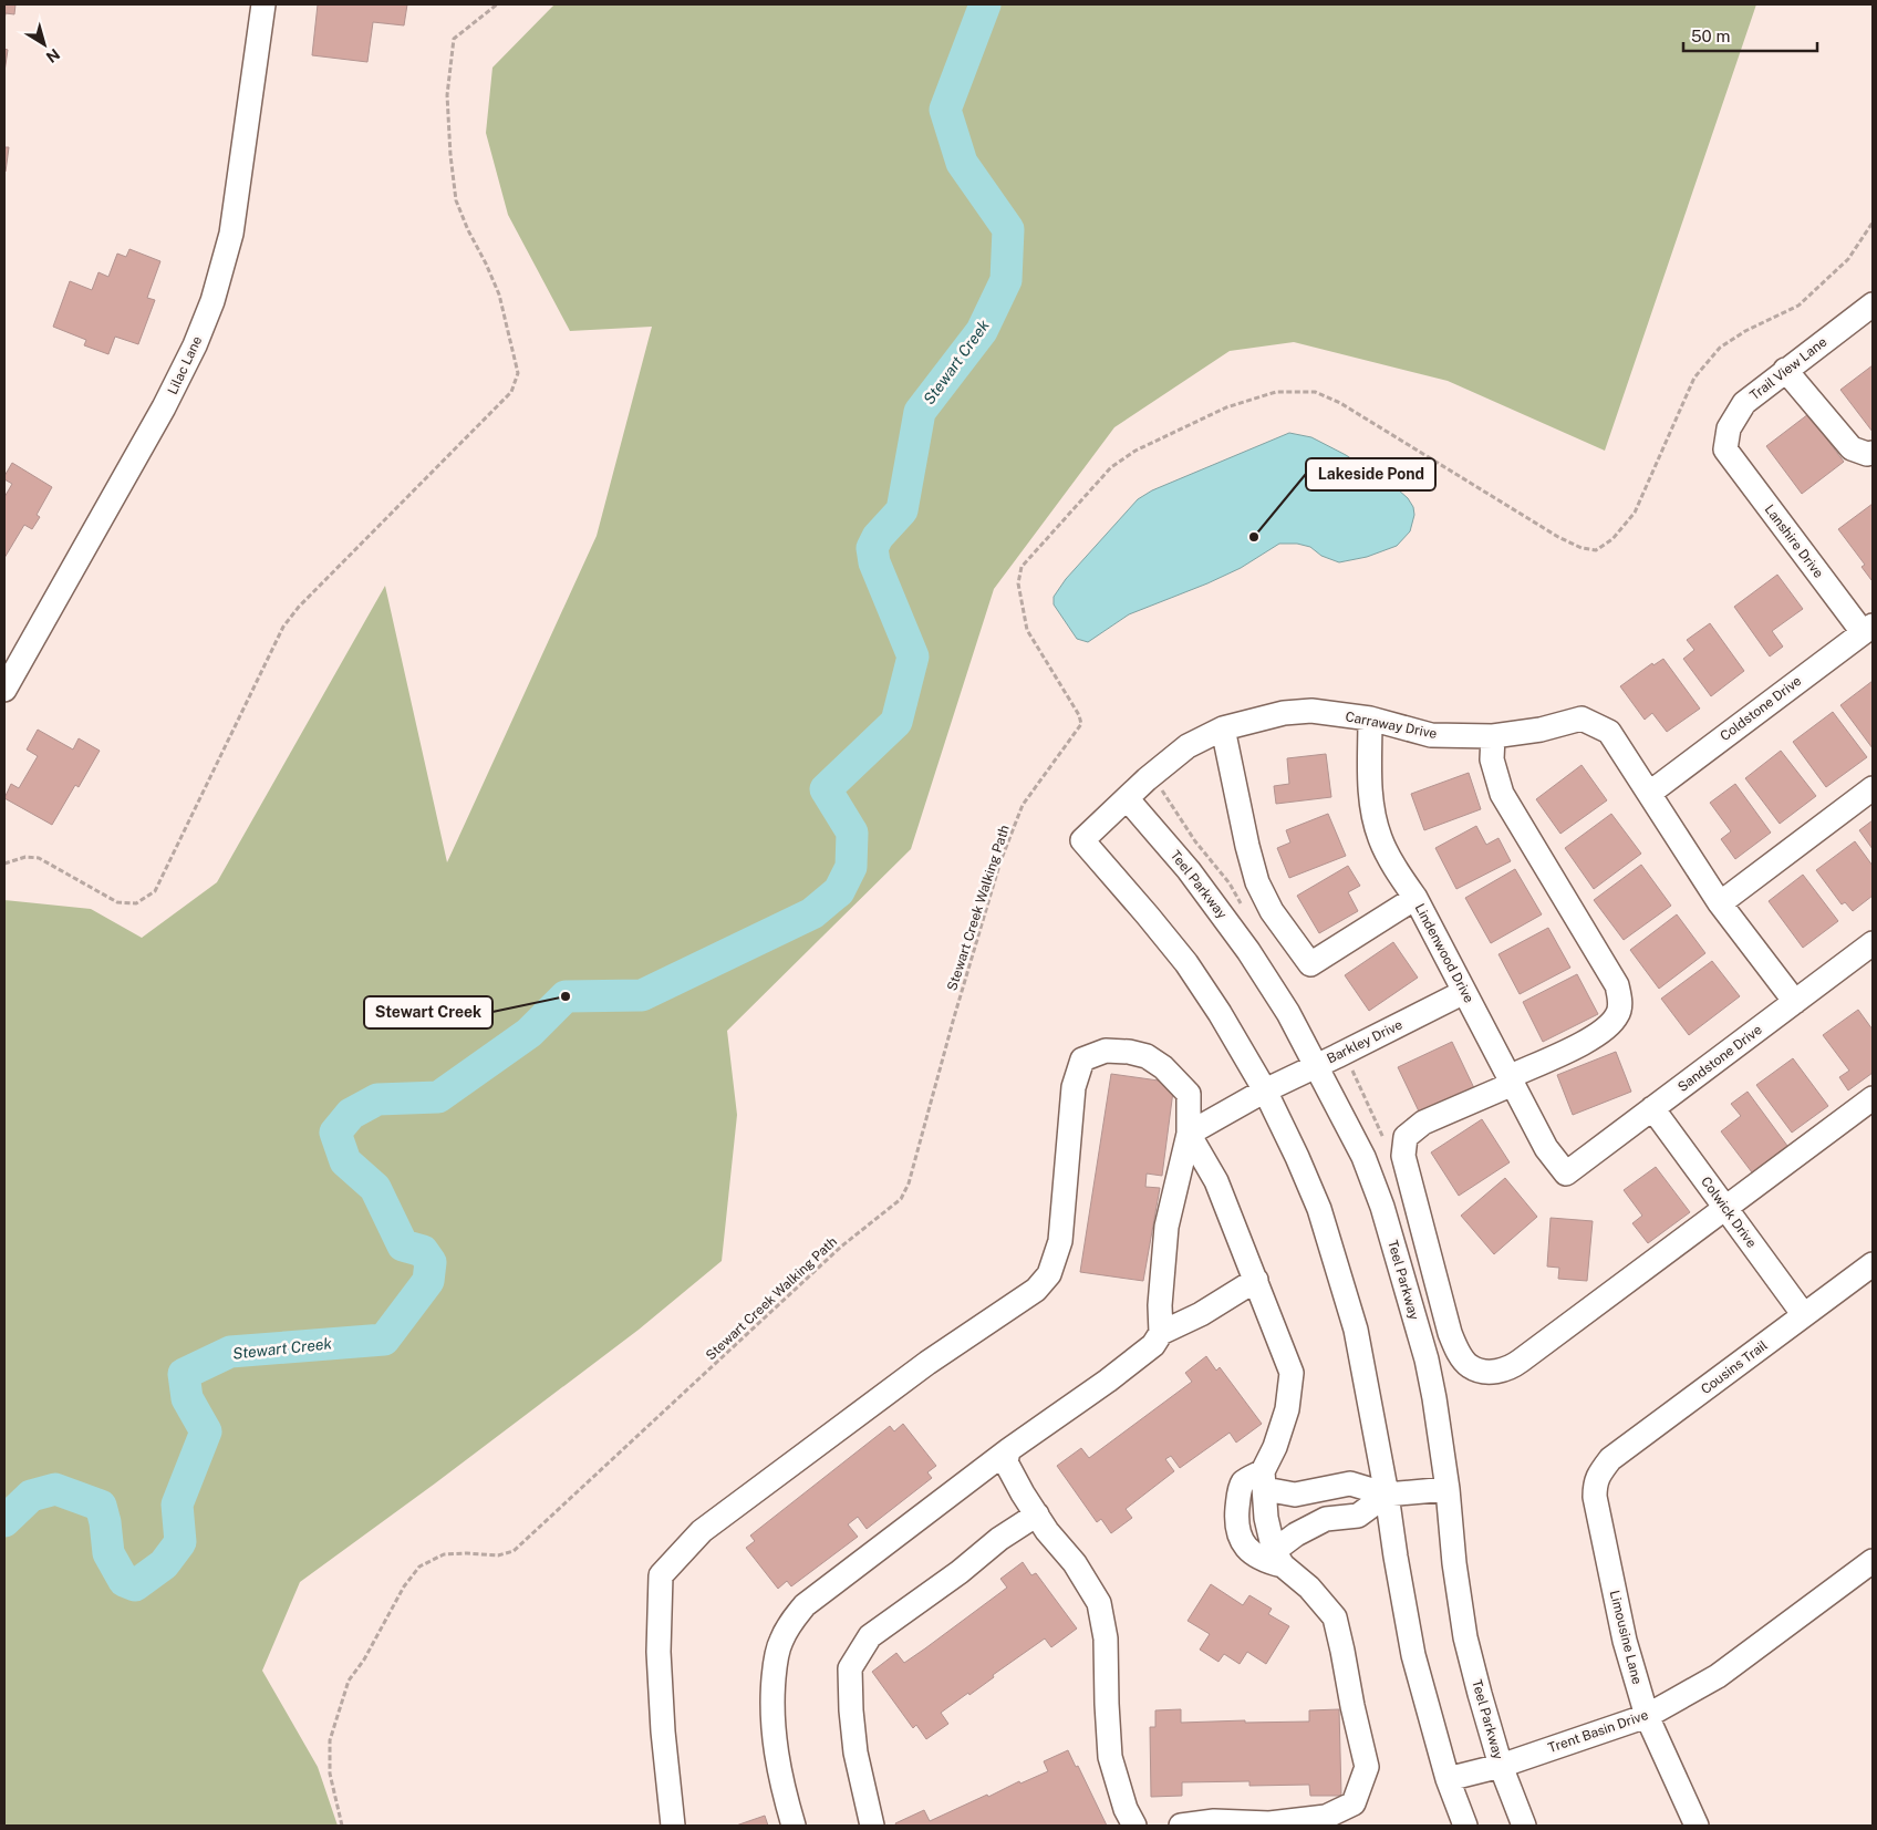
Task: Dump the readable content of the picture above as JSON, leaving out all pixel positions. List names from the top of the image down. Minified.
{"streets":{"street":["Lilac Lane","Trail View Lane","Lanshire Drive","Coldstone Drive","Carraway Drive","Teel Parkway","Lindenwood Drive","Barkley Drive","Sandstone Drive","Colwick Drive","Cousins Trail","Limousine Lane","Trent Basin Drive"],"path":["Stewart Creek Walking Path"]},"crossings":[["Trail View Lane","Lanshire Drive"],["Lanshire Drive","Coldstone Drive"],["Coldstone Drive","Carraway Drive"],["Carraway Drive","Teel Parkway"],["Carraway Drive","Lindenwood Drive"],["Carraway Drive","Barkley Drive"],["Carraway Drive","Sandstone Drive"],["Teel Parkway","Barkley Drive"],["Teel Parkway","Trent Basin Drive"],["Lindenwood Drive","Barkley Drive"],["Lindenwood Drive","Sandstone Drive"],["Sandstone Drive","Colwick Drive"],["Colwick Drive","Cousins Trail"],["Cousins Trail","Limousine Lane"],["Limousine Lane","Trent Basin Drive"]],"water":["Stewart Creek"],"places":["Lakeside Pond","Stewart Creek"],"scale_bar":"50 m","north":"bottom right"}
